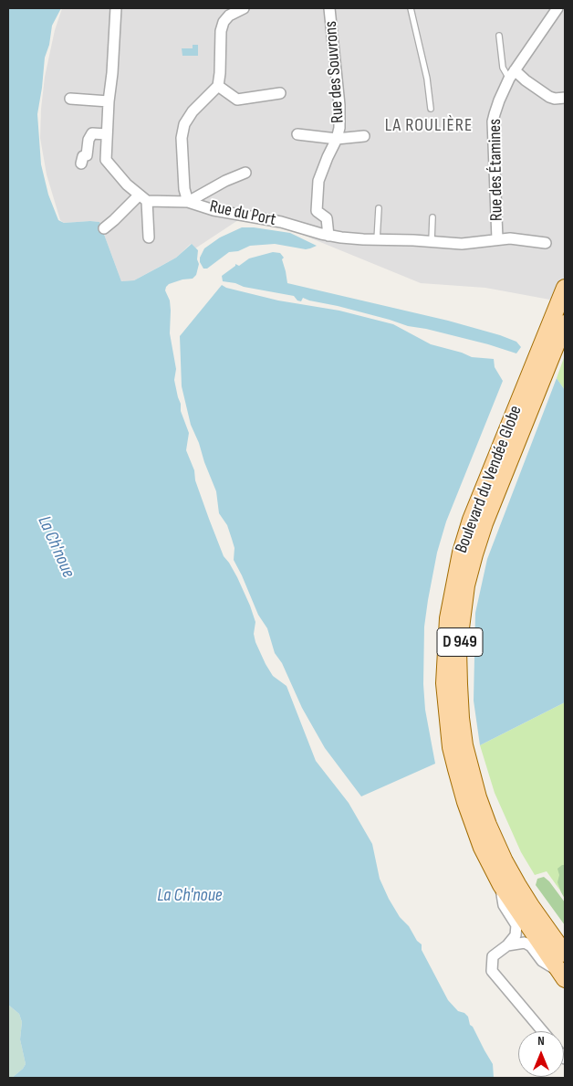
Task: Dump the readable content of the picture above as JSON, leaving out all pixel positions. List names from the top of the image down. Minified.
{"streets":{"main road":["Boulevard du Vendée Globe","D 949"],"street":["Rue des Souvrons","Rue des Étamines","Rue du Port"]},"crossings":[["Rue des Souvrons","Rue du Port"],["Rue des Étamines","Rue du Port"]],"districts":["LA ROULIÈRE"],"water":["La Ch'noue"],"north":"top"}
